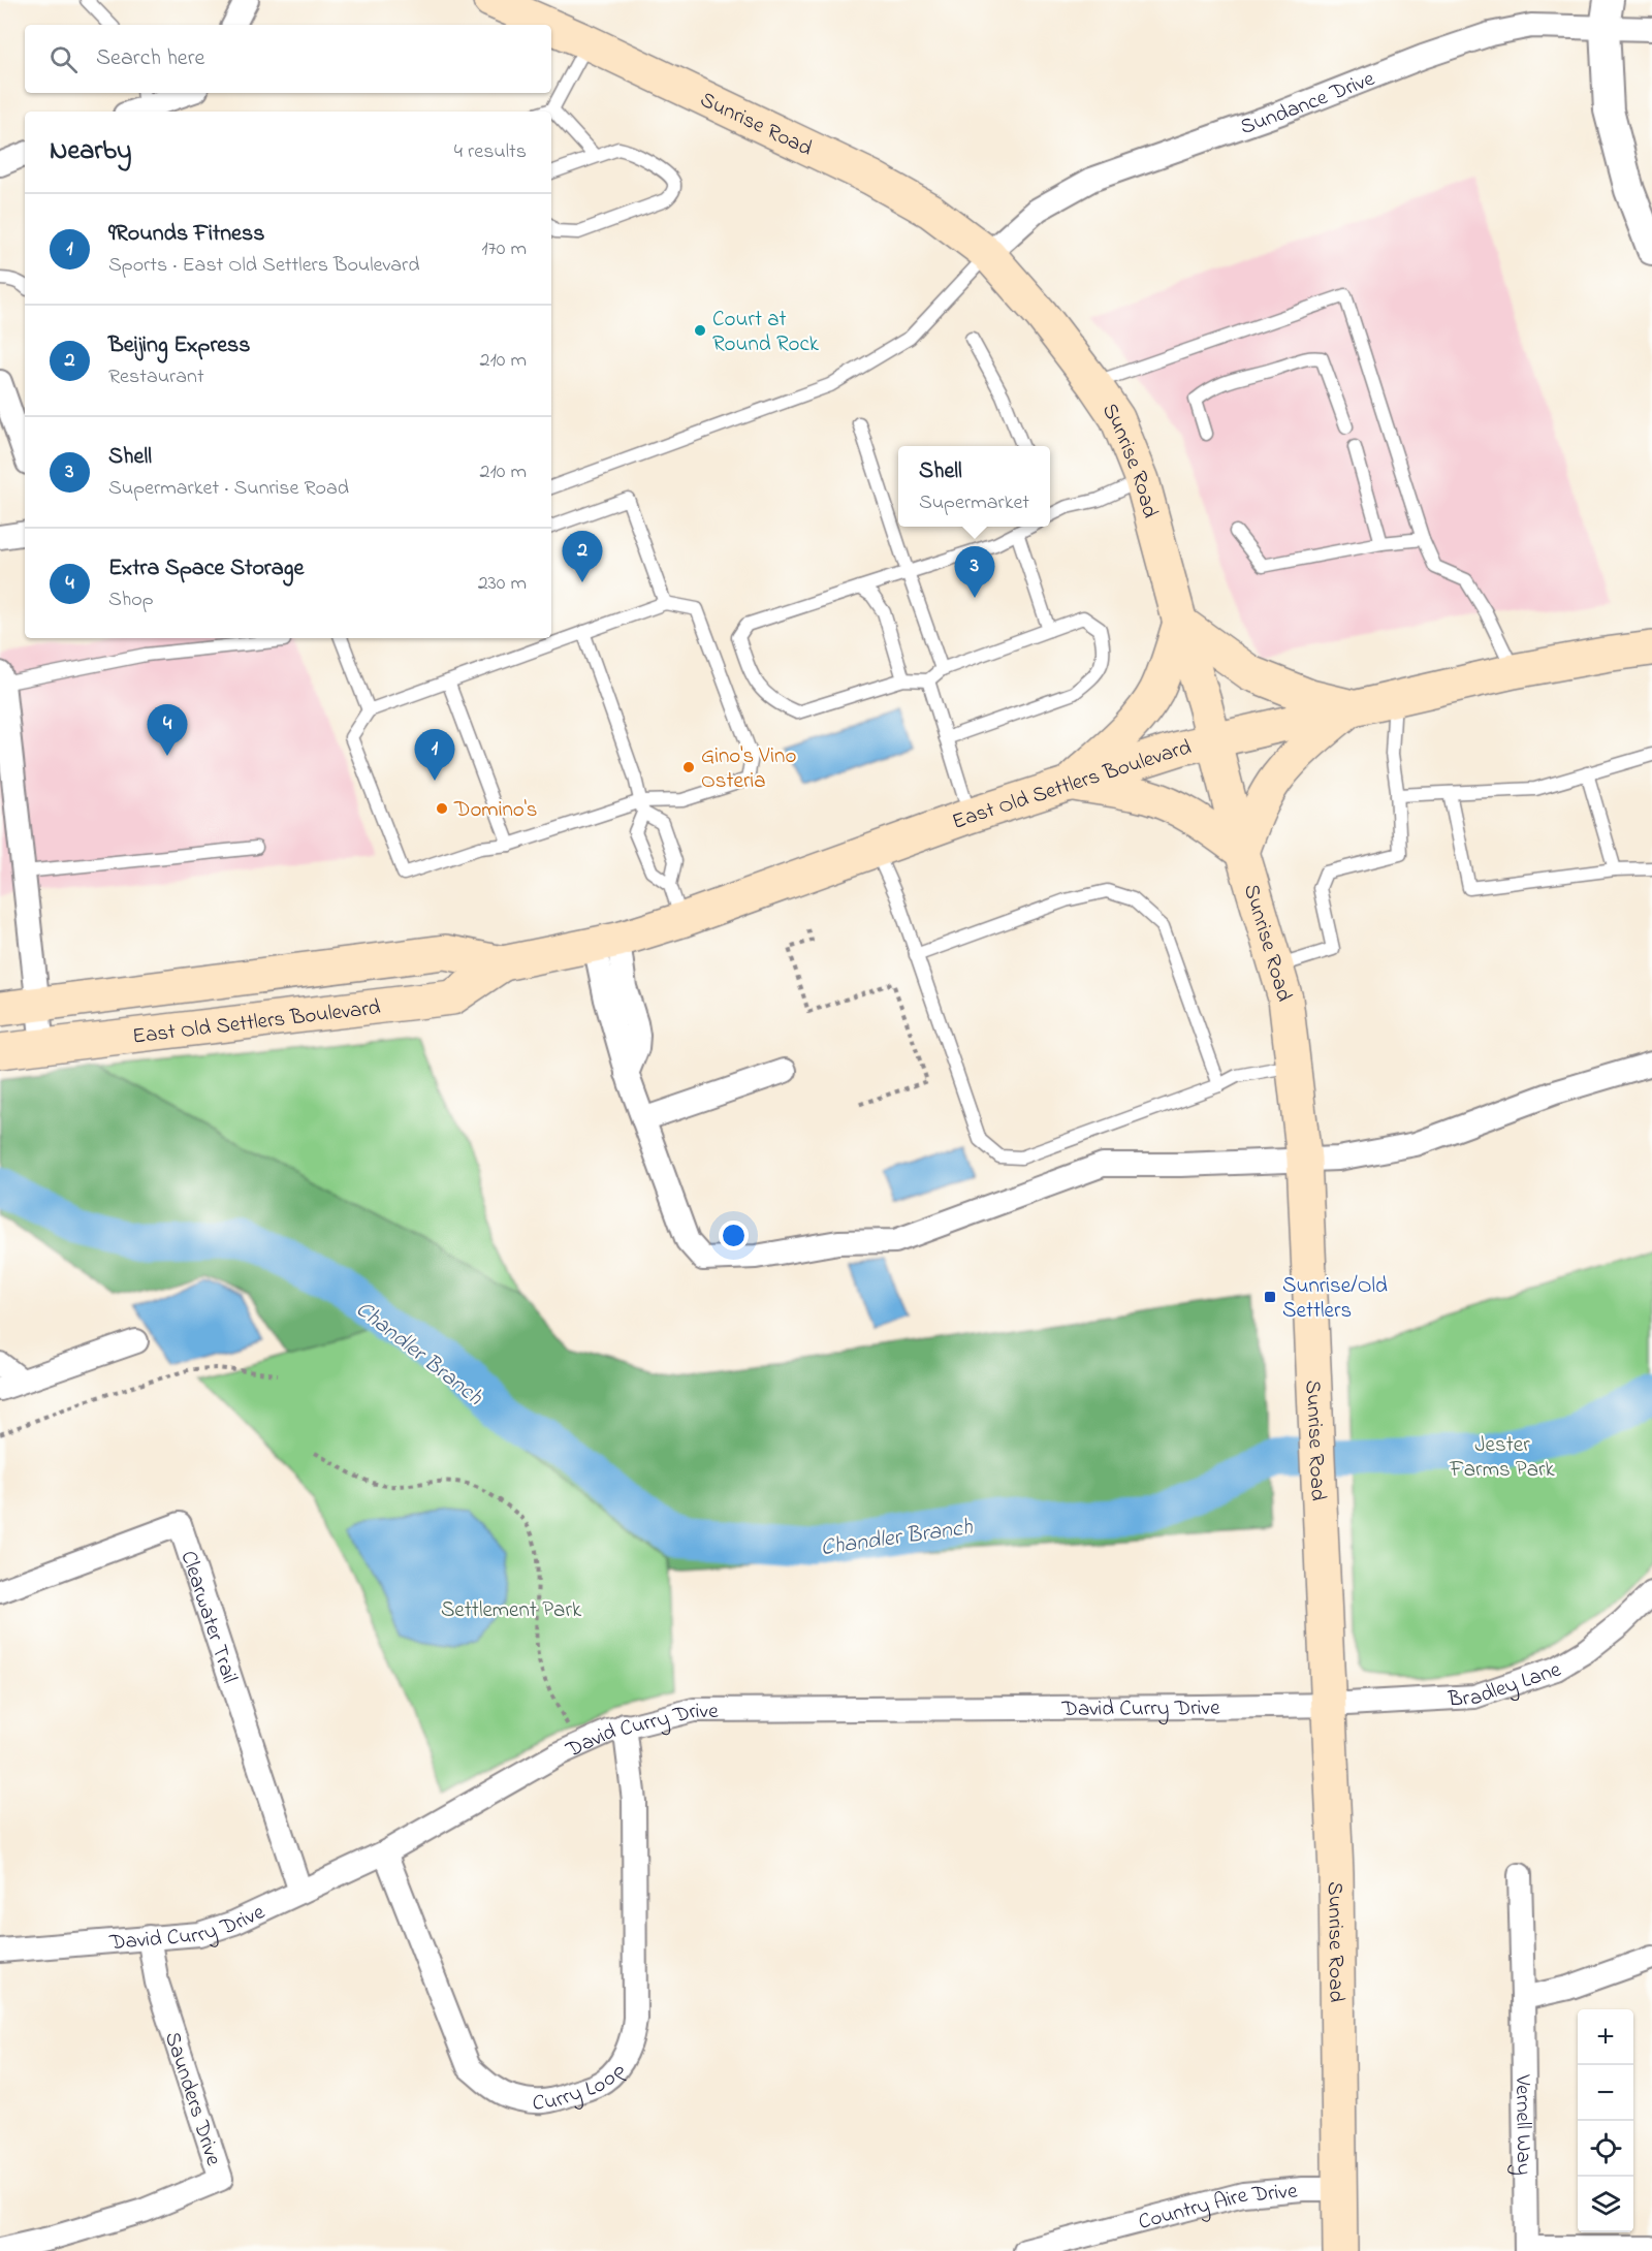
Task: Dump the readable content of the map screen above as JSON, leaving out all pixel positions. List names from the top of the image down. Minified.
{"streets":{"main road":["Sunrise Road","East Old Settlers Boulevard"],"street":["Sundance Drive","Clearwater Trail","Bradley Lane","David Curry Drive","Curry Loop","Saunders Drive","Vernell Way","Country Aire Drive"]},"crossings":[["Sundance Drive","Sunrise Road"],["Sunrise Road","East Old Settlers Boulevard"],["Sunrise Road","Bradley Lane"],["Sunrise Road","David Curry Drive"],["Sunrise Road","Country Aire Drive"],["Clearwater Trail","David Curry Drive"],["Bradley Lane","David Curry Drive"],["David Curry Drive","Curry Loop"],["David Curry Drive","Saunders Drive"]],"water":["Chandler Branch"],"parks":["Jester Farms Park","Settlement Park"],"places":{"other":["Court at Round Rock","Gino's Vino Osteria","Domino's"],"transit":["Sunrise/Old Settlers"]},"page":{"search":"Search here","heading":["Nearby","4 results"],"list":[{"mark":"1","name":"9Rounds Fitness","note":"Sports · East Old Settlers Boulevard","value":"170 m"},{"mark":"2","name":"Beijing Express","note":"Restaurant","value":"210 m"},{"mark":"3","name":"Shell","note":"Supermarket · Sunrise Road","value":"210 m"},{"mark":"4","name":"Extra Space Storage","note":"Shop","value":"230 m"}],"popup":["Shell","Supermarket"],"pins":["2","3","4","1"],"map_buttons":["+","−"]}}
